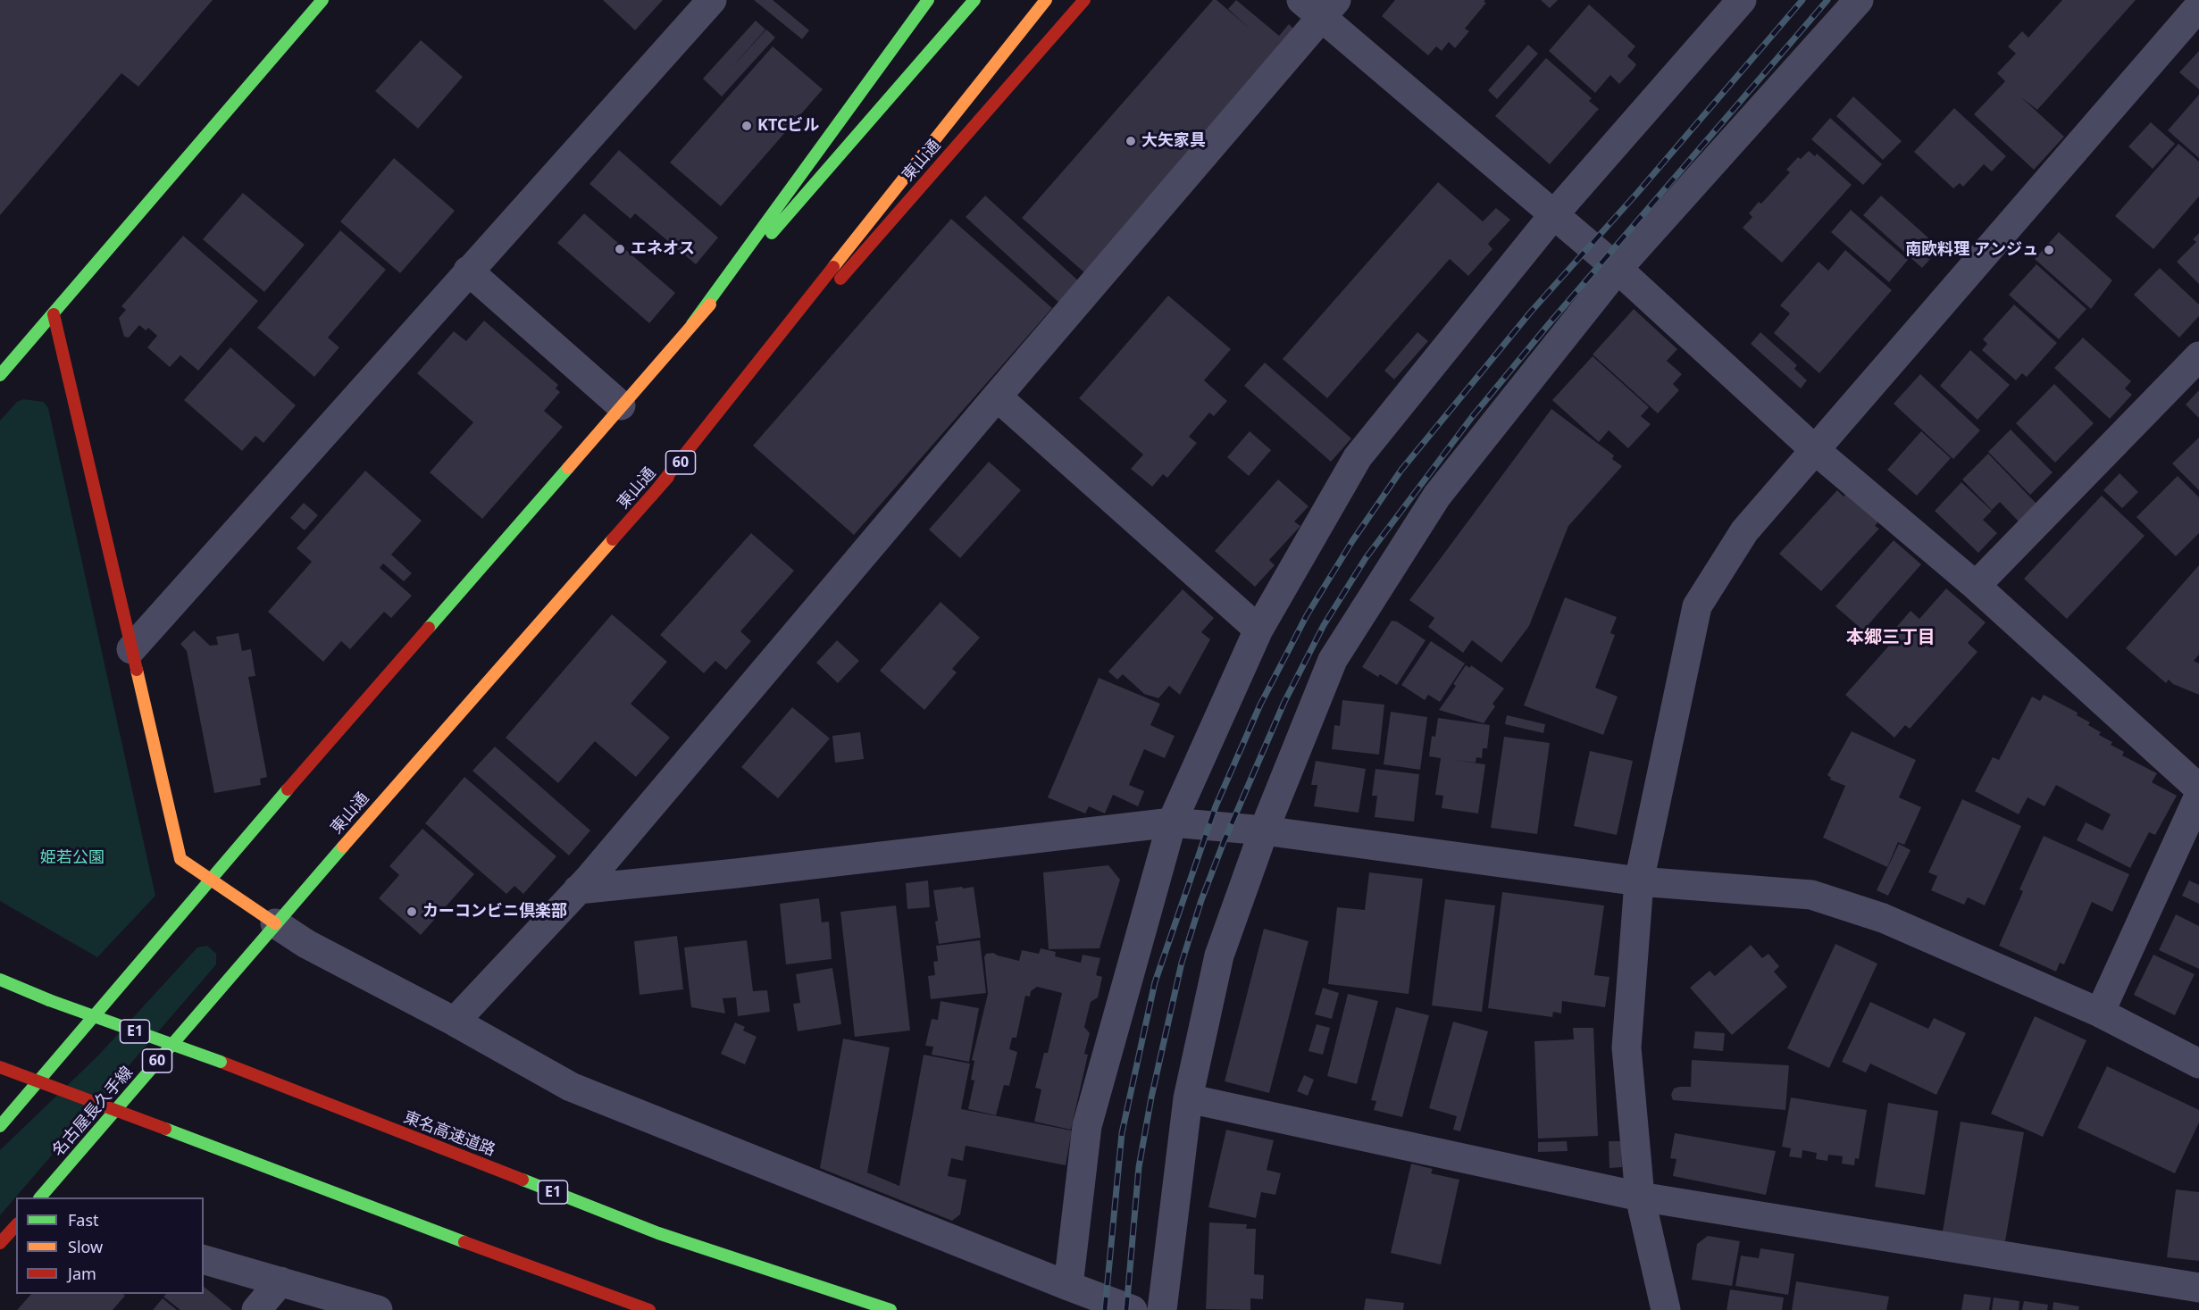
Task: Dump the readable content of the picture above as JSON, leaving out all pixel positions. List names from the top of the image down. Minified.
{"streets":{"main road":["東山通","60","E1","名古屋長久手線","東名高速道路"]},"crossings":[["東山通","名古屋長久手線"]],"districts":["本郷三丁目"],"parks":["姫若公園"],"places":["KTCビル","大矢家具","エネオス","南欧料理 アンジュ","カーコンビニ倶楽部"],"legend":["Fast","Slow","Jam"]}
